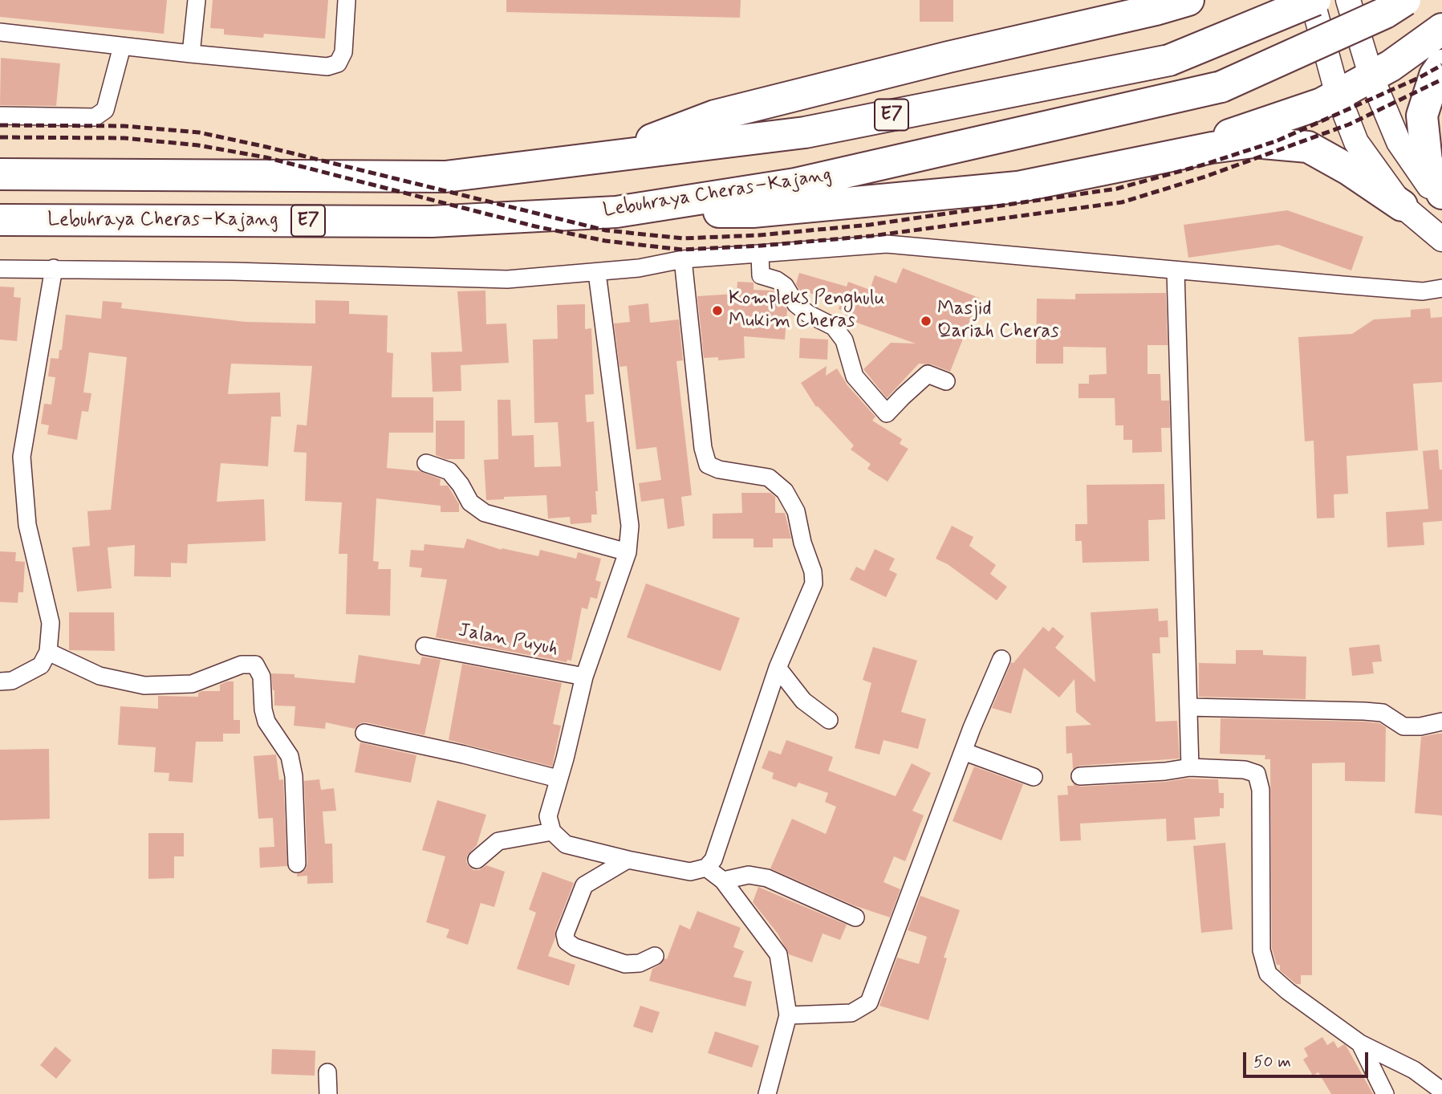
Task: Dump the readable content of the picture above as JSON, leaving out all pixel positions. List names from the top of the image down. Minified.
{"streets":{"highway":["E7","Lebuhraya Cheras–Kajang"],"street":["Jalan Puyuh"]},"places":["Kompleks Penghulu Mukim Cheras","Masjid Qariah Cheras"],"scale_bar":"50 m"}
